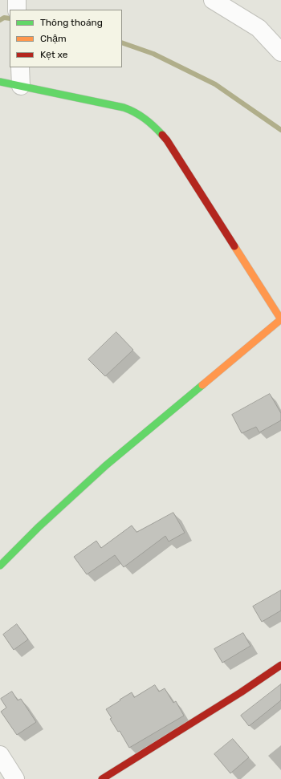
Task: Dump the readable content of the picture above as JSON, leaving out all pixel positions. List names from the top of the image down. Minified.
{"legend":["Thông thoáng","Chậm","Kẹt xe"]}
